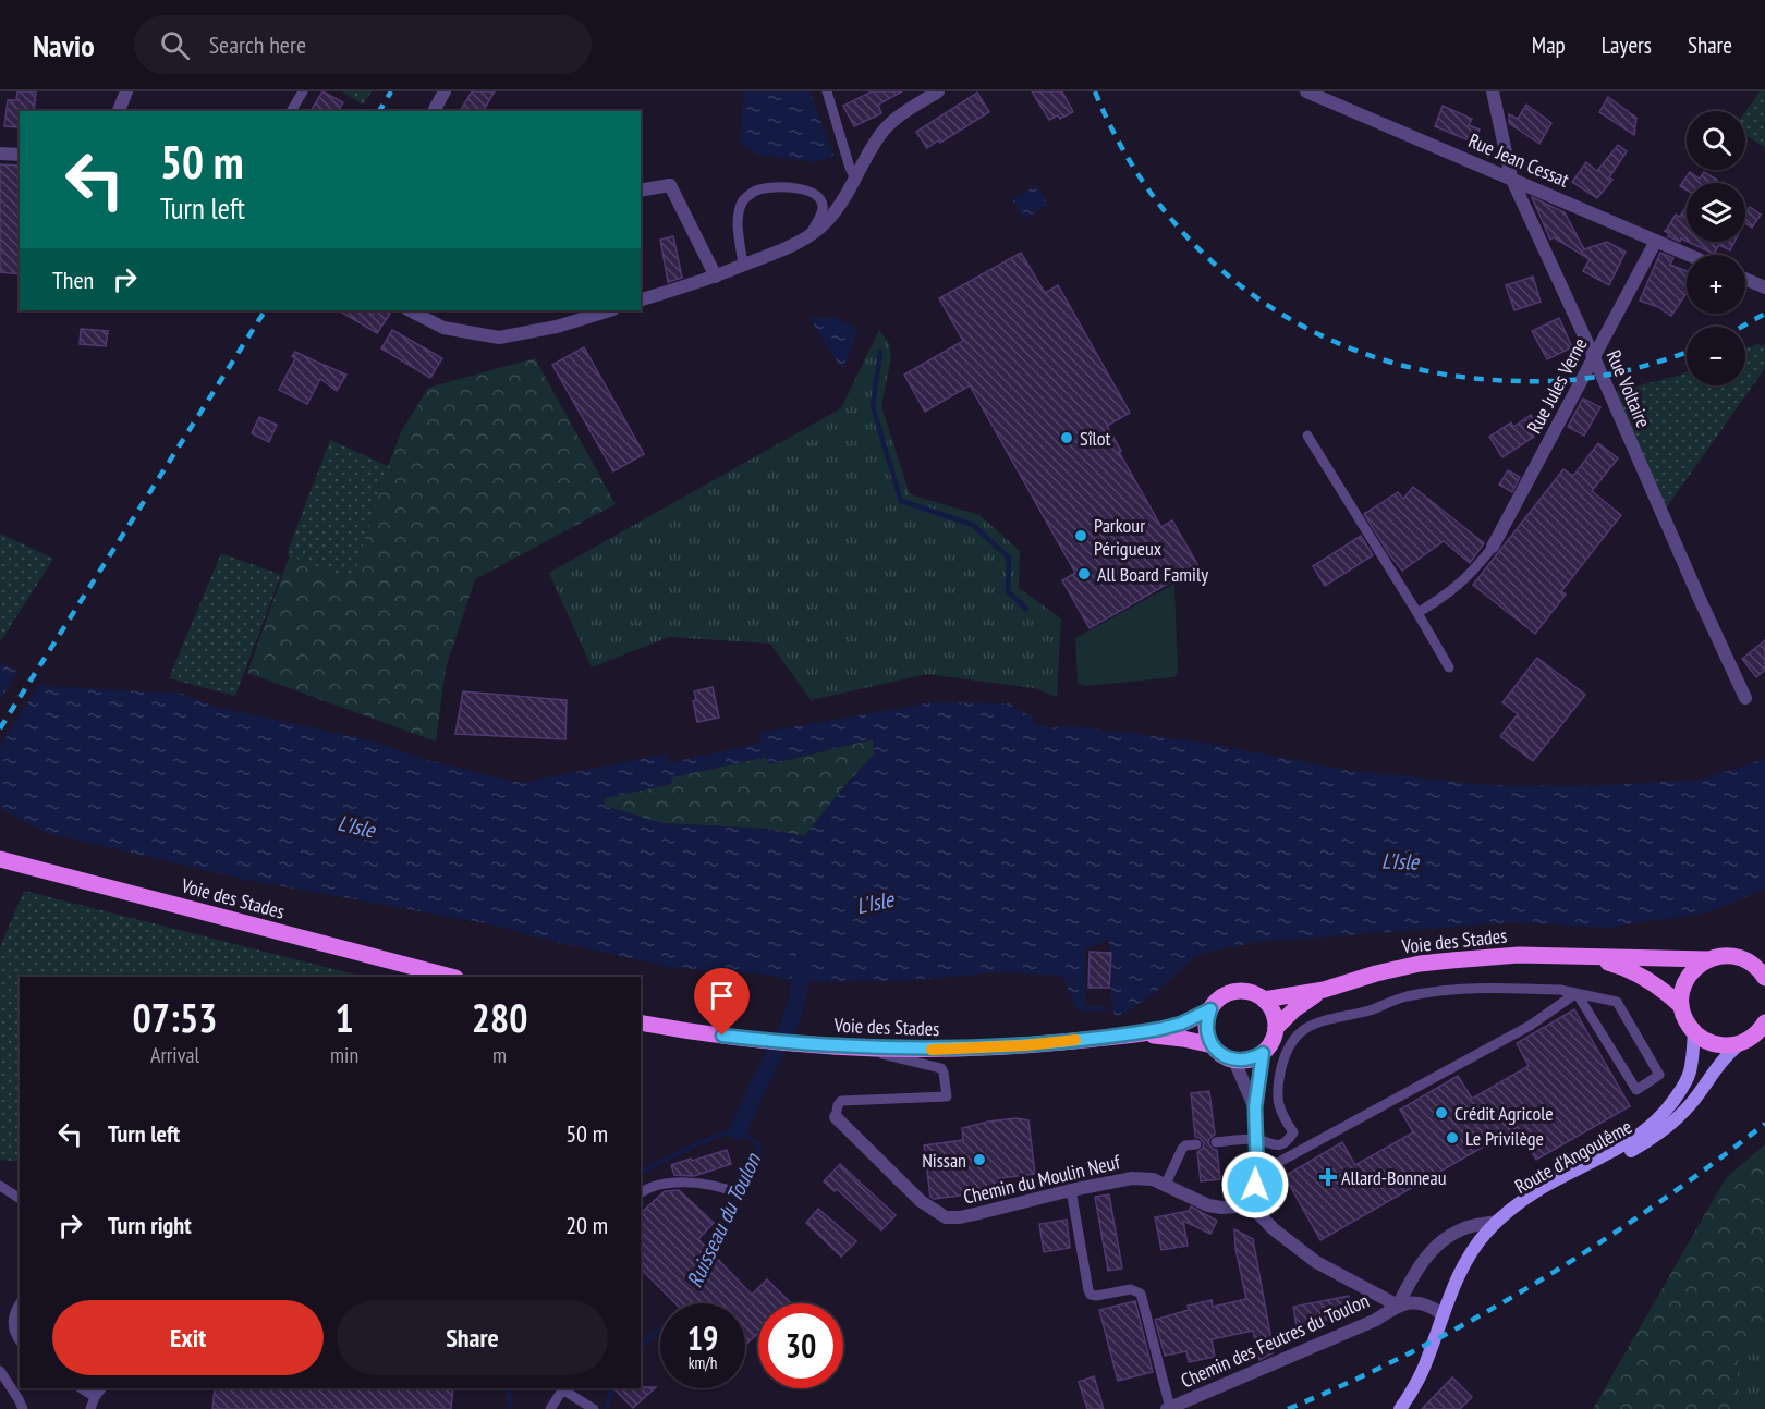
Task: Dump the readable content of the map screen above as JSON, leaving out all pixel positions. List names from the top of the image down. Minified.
{"streets":{"main road":["Voie des Stades","Route d'Angoulême"],"street":["Rue Jean Cessat","Rue Jules Verne","Rue Voltaire","Chemin du Moulin Neuf","Chemin des Feutres du Toulon"]},"crossings":[["Rue Jean Cessat","Rue Jules Verne"],["Rue Jean Cessat","Rue Voltaire"],["Rue Jules Verne","Rue Voltaire"]],"water":["L'Isle","Ruisseau du Toulon"],"places":{"other":["Sîlot","Parkour Périgueux","All Board Family","Crédit Agricole","Le Privilège","Nissan"],"health":["Allard-Bonneau"]},"page":{"header":"Navio","search":"Search here","nav":["Map","Layers","Share"],"map_buttons":["+","−"],"turn":["50 m","Turn left"],"then":"Then","eta":["07:53","Arrival","1","min","280","m"],"list":[{"name":"Turn left","value":"50 m"},{"name":"Turn right","value":"20 m"}],"buttons":["Exit","Share"],"speed":"19 km/h","limit":"30"}}
